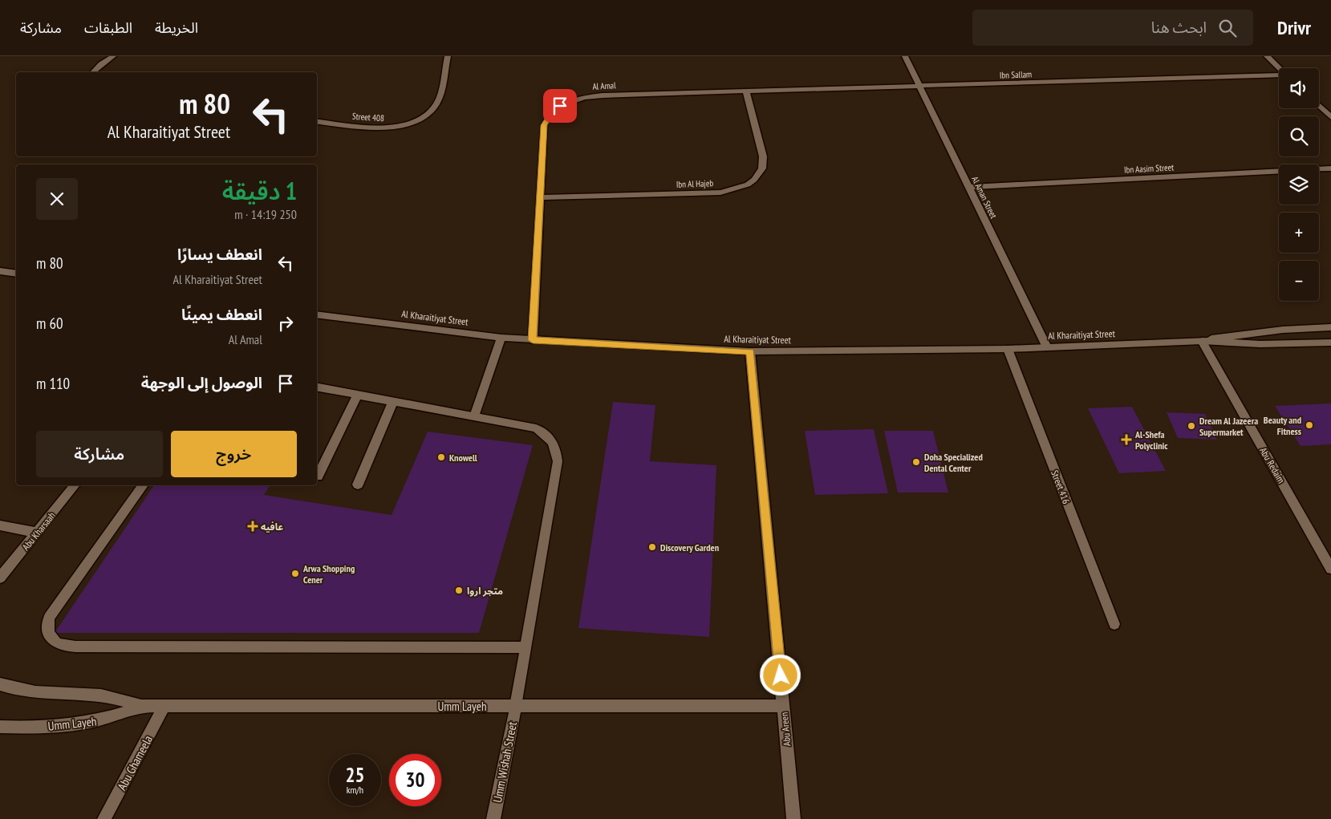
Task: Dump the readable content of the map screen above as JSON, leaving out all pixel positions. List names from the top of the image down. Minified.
{"streets":{"street":["Ibn Sallam","Al Amal","Street 408","Ibn Aasim Street","Ibn Al Hajeb","Al Aman Street","Al Kharaitiyat Street","Abu Redaim","Street 416","Abu Kharsaah","Umm Layeh","Abu Areen","Umm Wishah Street","Abu Ghameela"]},"crossings":[["Ibn Sallam","Al Amal"],["Ibn Sallam","Ibn Al Hajeb"],["Ibn Sallam","Al Aman Street"],["Al Amal","Ibn Al Hajeb"],["Al Amal","Al Kharaitiyat Street"],["Ibn Aasim Street","Al Aman Street"],["Al Aman Street","Al Kharaitiyat Street"],["Al Kharaitiyat Street","Abu Redaim"],["Al Kharaitiyat Street","Street 416"],["Al Kharaitiyat Street","Abu Areen"],["Umm Layeh","Abu Areen"],["Umm Layeh","Umm Wishah Street"],["Umm Layeh","Abu Ghameela"]],"places":{"other":["Beauty and Fitness","Dream Al Jazeera Supermarket","Knowell","Doha Specialized Dental Center","Discovery Garden","Arwa Shopping Cener","متجر اروا"],"health":["Al-Shefa Polyclinic","عافيه"]},"page":{"header":"Drivr","search":"ابحث هنا","nav":["الخريطة","الطبقات","مشاركة"],"map_buttons":["+","−"],"turn":["80 m","Al Kharaitiyat Street"],"heading":["1 دقيقة","250 m · 14:19"],"list":[{"name":"انعطف يسارًا","note":"Al Kharaitiyat Street","value":"80 m"},{"name":"انعطف يمينًا","note":"Al Amal","value":"60 m"},{"name":"الوصول إلى الوجهة","value":"110 m"}],"buttons":["خروج","مشاركة"],"speed":"25 km/h","limit":"30"}}
